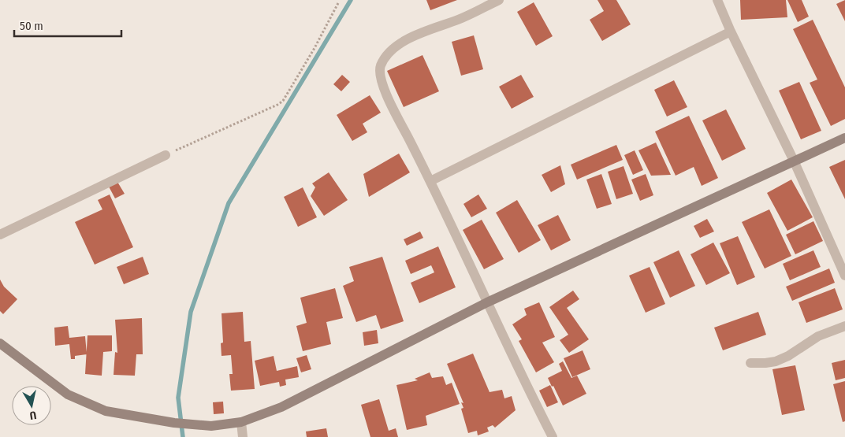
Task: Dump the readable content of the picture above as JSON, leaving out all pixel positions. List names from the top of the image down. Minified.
{"scale_bar":"50 m","north":"bottom"}
